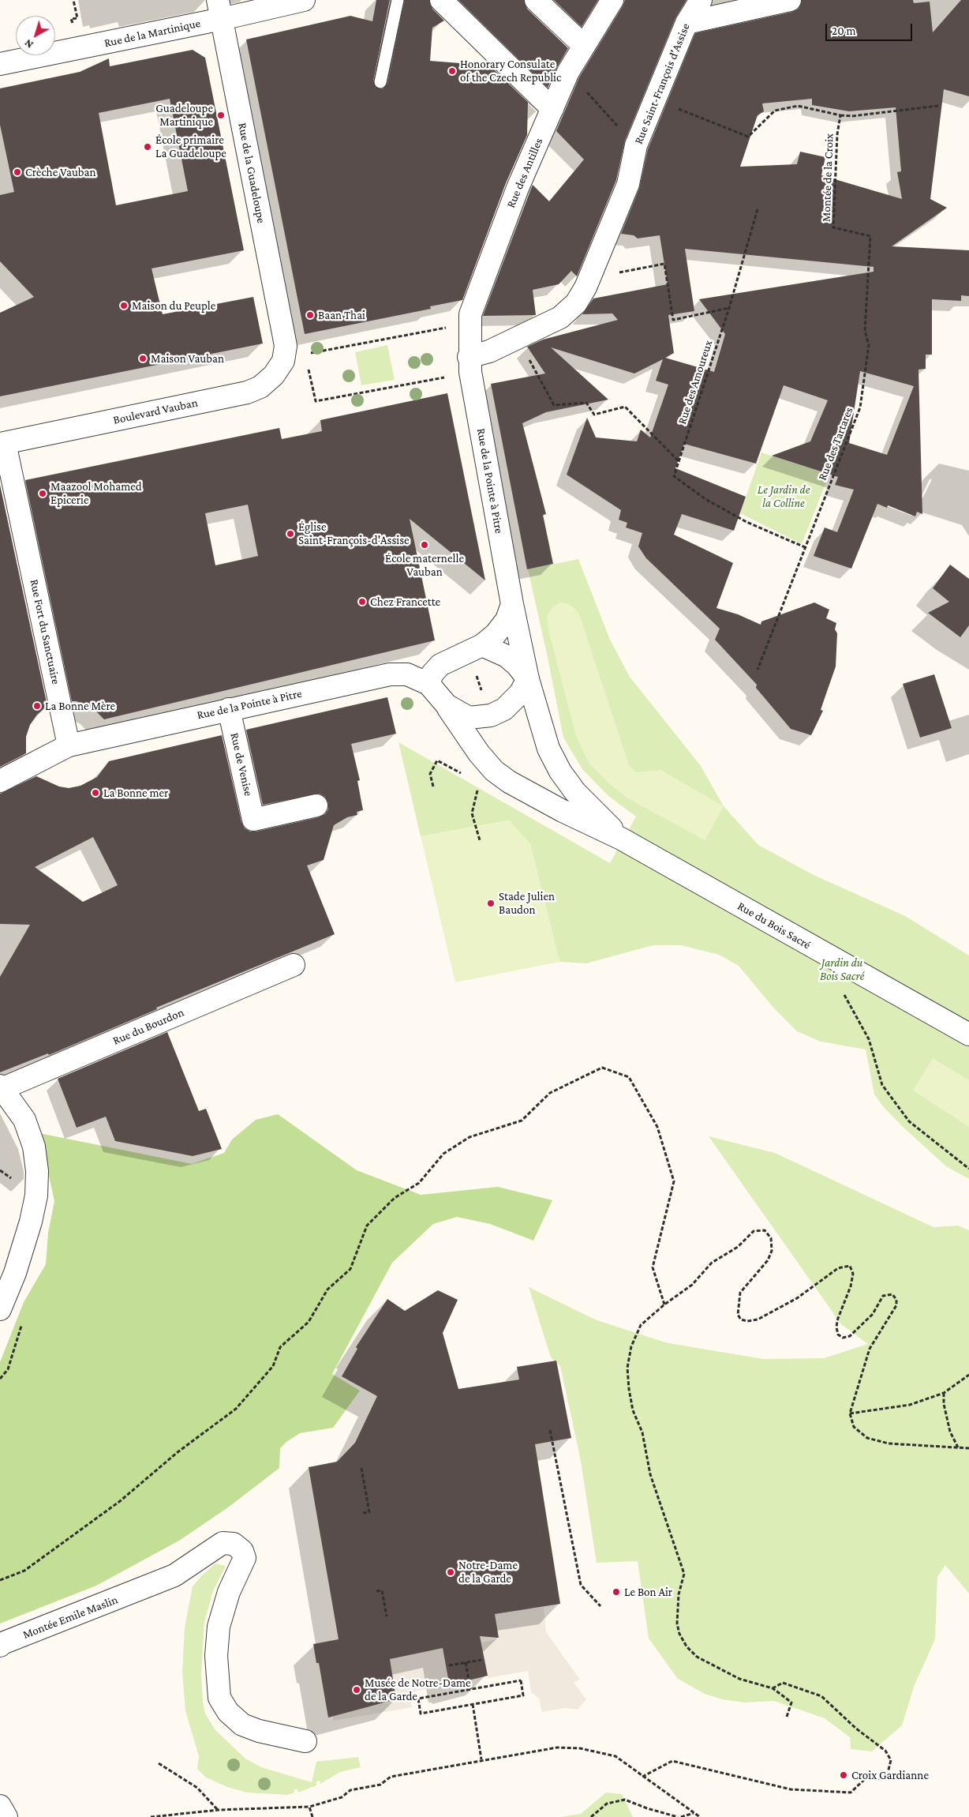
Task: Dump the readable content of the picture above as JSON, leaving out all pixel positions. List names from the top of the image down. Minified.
{"streets":{"street":["Rue de la Martinique","Rue Saint-François d'Assise","Rue de la Guadeloupe","Rue des Antilles","Boulevard Vauban","Rue de la Pointe à Pitre","Rue Fort du Sanctuaire","Rue de Venise","Rue du Bois Sacré","Rue du Bourdon","Montée Emile Maslin"],"path":["Montée de la Croix","Rue des Amoureux","Rue des Tartares"]},"crossings":[["Rue de la Martinique","Rue de la Guadeloupe"],["Rue Saint-François d'Assise","Rue des Antilles"],["Rue Saint-François d'Assise","Rue de la Pointe à Pitre"],["Rue de la Guadeloupe","Boulevard Vauban"],["Rue des Antilles","Rue de la Pointe à Pitre"],["Montée de la Croix","Rue des Tartares"],["Rue des Amoureux","Rue des Tartares"],["Boulevard Vauban","Rue Fort du Sanctuaire"],["Rue de la Pointe à Pitre","Rue Fort du Sanctuaire"],["Rue de la Pointe à Pitre","Rue de Venise"],["Rue de la Pointe à Pitre","Rue du Bois Sacré"]],"parks":["Le Jardin de la Colline","Jardin du Bois Sacré"],"places":["Honorary Consulate of the Czech Republic","Guadeloupe Martinique","École primaire La Guadeloupe","Crèche Vauban","Maison du Peuple","Baan Thai","Maison Vauban","Maazool Mohamed Epicerie","Église Saint-François-d'Assise","École maternelle Vauban","Chez Francette","La Bonne Mère","La Bonne mer","Stade Julien Baudon","Notre-Dame de la Garde","Le Bon Air","Musée de Notre-Dame de la Garde","Croix Gardianne"],"scale_bar":"20 m","north":"bottom left"}
